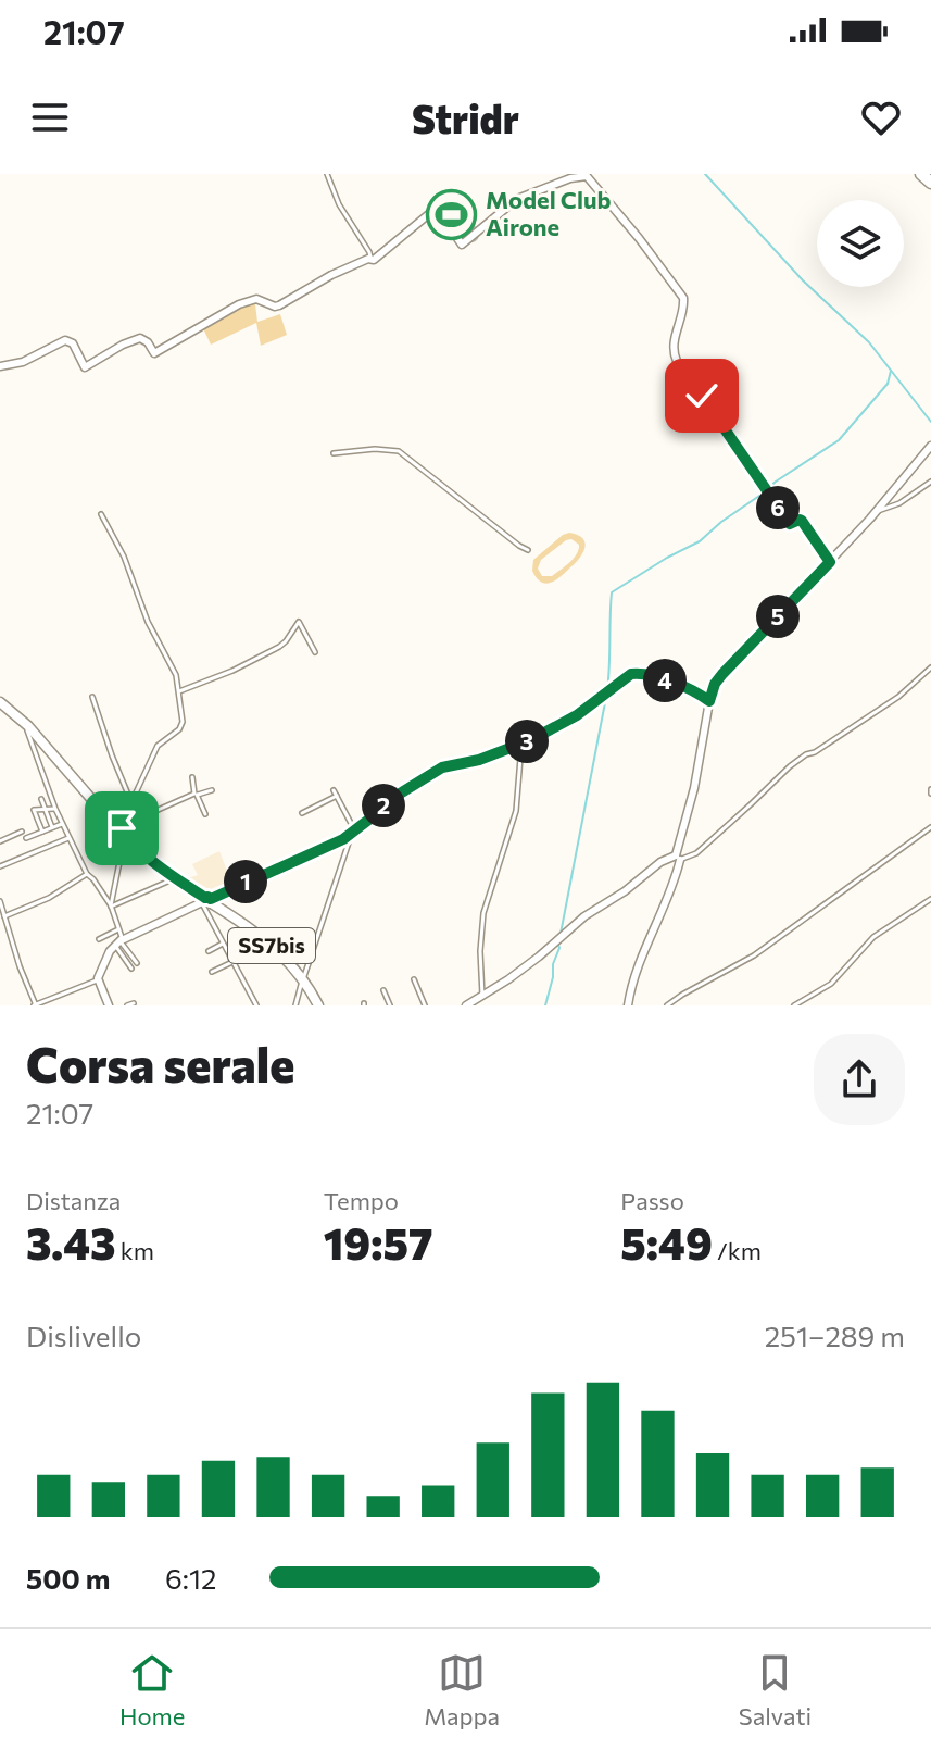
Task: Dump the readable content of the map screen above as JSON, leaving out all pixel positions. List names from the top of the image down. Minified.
{"streets":{"main road":["SS7bis"]},"places":{"sports":["Model Club Airone"]},"page":{"status":"21:07","header":"Stridr","pins":["6","5","4","3","2","1"],"heading":["Corsa serale","21:07"],"stats":[["Distanza","3.43 km"],["Tempo","19:57"],["Passo","5:49 /km"]],"chart":["Dislivello","251–289 m"],"list":[{"name":"500 m","note":"6:12"}],"tabs":["Home","Mappa","Salvati"]}}
